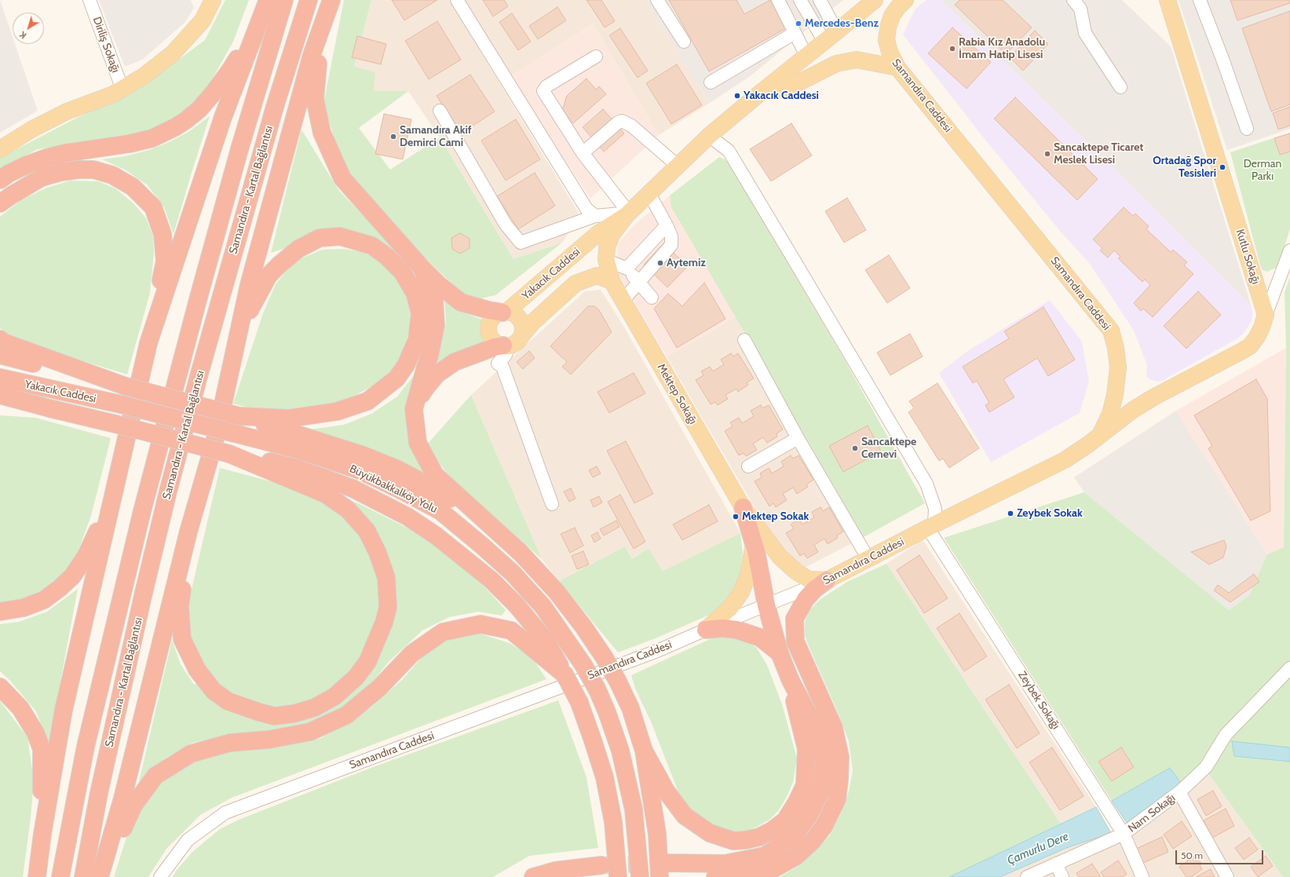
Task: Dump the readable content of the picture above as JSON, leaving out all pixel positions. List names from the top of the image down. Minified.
{"streets":{"highway":["Samandıra - Kartal Bağlantısı","Yakacık Caddesi","Büyükbakkalköy Yolu"],"main road":["Samandıra Caddesi","Kutlu Sokağı","Mektep Sokağı"],"street":["Diriliş Sokağı","Zeybek Sokağı","Nam Sokağı"]},"crossings":[["Samandıra Caddesi","Mektep Sokağı"],["Samandıra Caddesi","Zeybek Sokağı"],["Yakacık Caddesi","Mektep Sokağı"],["Yakacık Caddesi","Büyükbakkalköy Yolu"],["Zeybek Sokağı","Nam Sokağı"]],"water":["Çamurlu Dere"],"parks":["Derman Parkı"],"places":["Mercedes-Benz","Rabia Kız Anadolu İmam Hatip Lisesi","Yakacık Caddesi","Samandıra Akif Demirci Cami","Sancaktepe Ticaret Meslek Lisesi","Ortadağ Spor Tesisleri","Aytemiz","Sancaktepe Cemevi","Zeybek Sokak","Mektep Sokak"],"scale_bar":"50 m","north":"bottom left"}
